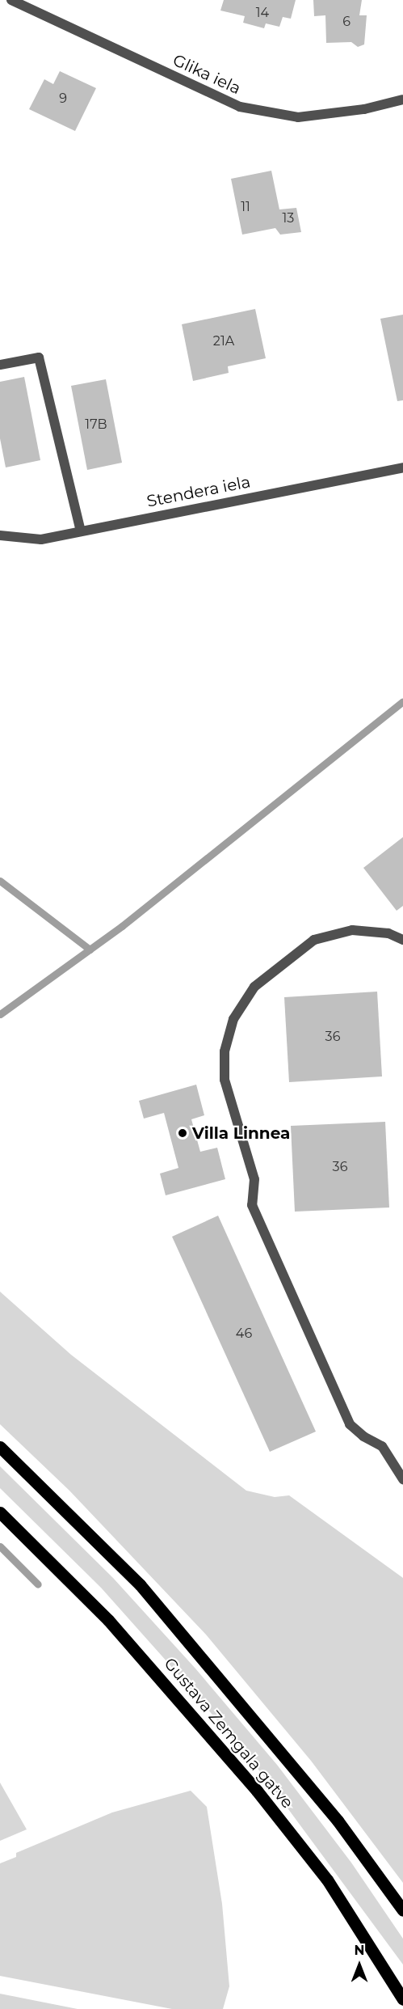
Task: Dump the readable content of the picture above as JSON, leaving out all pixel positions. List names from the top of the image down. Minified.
{"streets":{"main road":["Gustava Zemgala gatve"],"street":["Glika iela","Stendera iela"]},"places":["Villa Linnea"],"house_numbers":["14","6","9","11","13","21A","17B","36","36","46"],"north":"top"}
